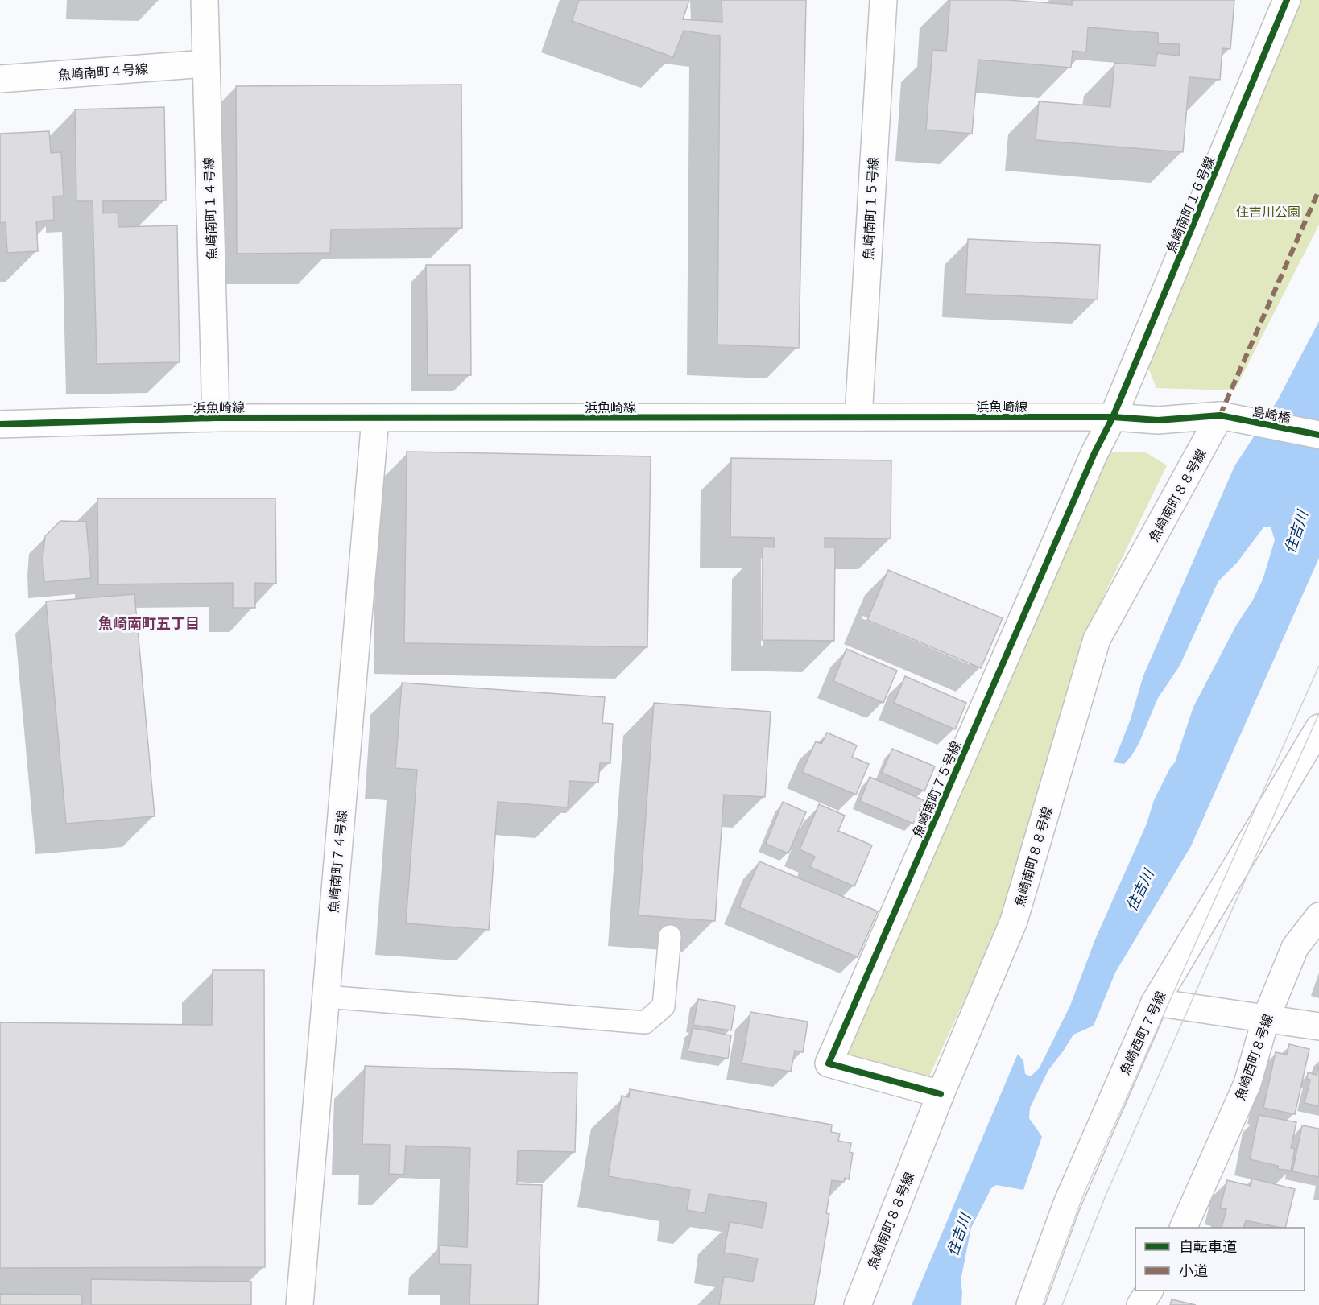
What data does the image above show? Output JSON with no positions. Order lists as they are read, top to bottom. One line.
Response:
{"streets":{"street":["魚崎南町４号線","魚崎南町１６号線","魚崎南町１４号線","魚崎南町１５号線","浜魚崎線","島崎橋","魚崎南町８８号線","魚崎南町７５号線","魚崎南町７４号線","魚崎西町７号線","魚崎西町８号線"]},"crossings":[["魚崎南町４号線","魚崎南町１４号線"],["魚崎南町１６号線","浜魚崎線"],["魚崎南町１６号線","魚崎南町７５号線"],["魚崎南町１４号線","浜魚崎線"],["魚崎南町１５号線","浜魚崎線"],["浜魚崎線","島崎橋"],["浜魚崎線","魚崎南町８８号線"],["浜魚崎線","魚崎南町７５号線"],["浜魚崎線","魚崎南町７４号線"],["島崎橋","魚崎南町８８号線"],["魚崎南町８８号線","魚崎南町７５号線"]],"districts":["魚崎南町五丁目"],"water":["住吉川"],"parks":["住吉川公園"],"legend":["自転車道","小道"]}
